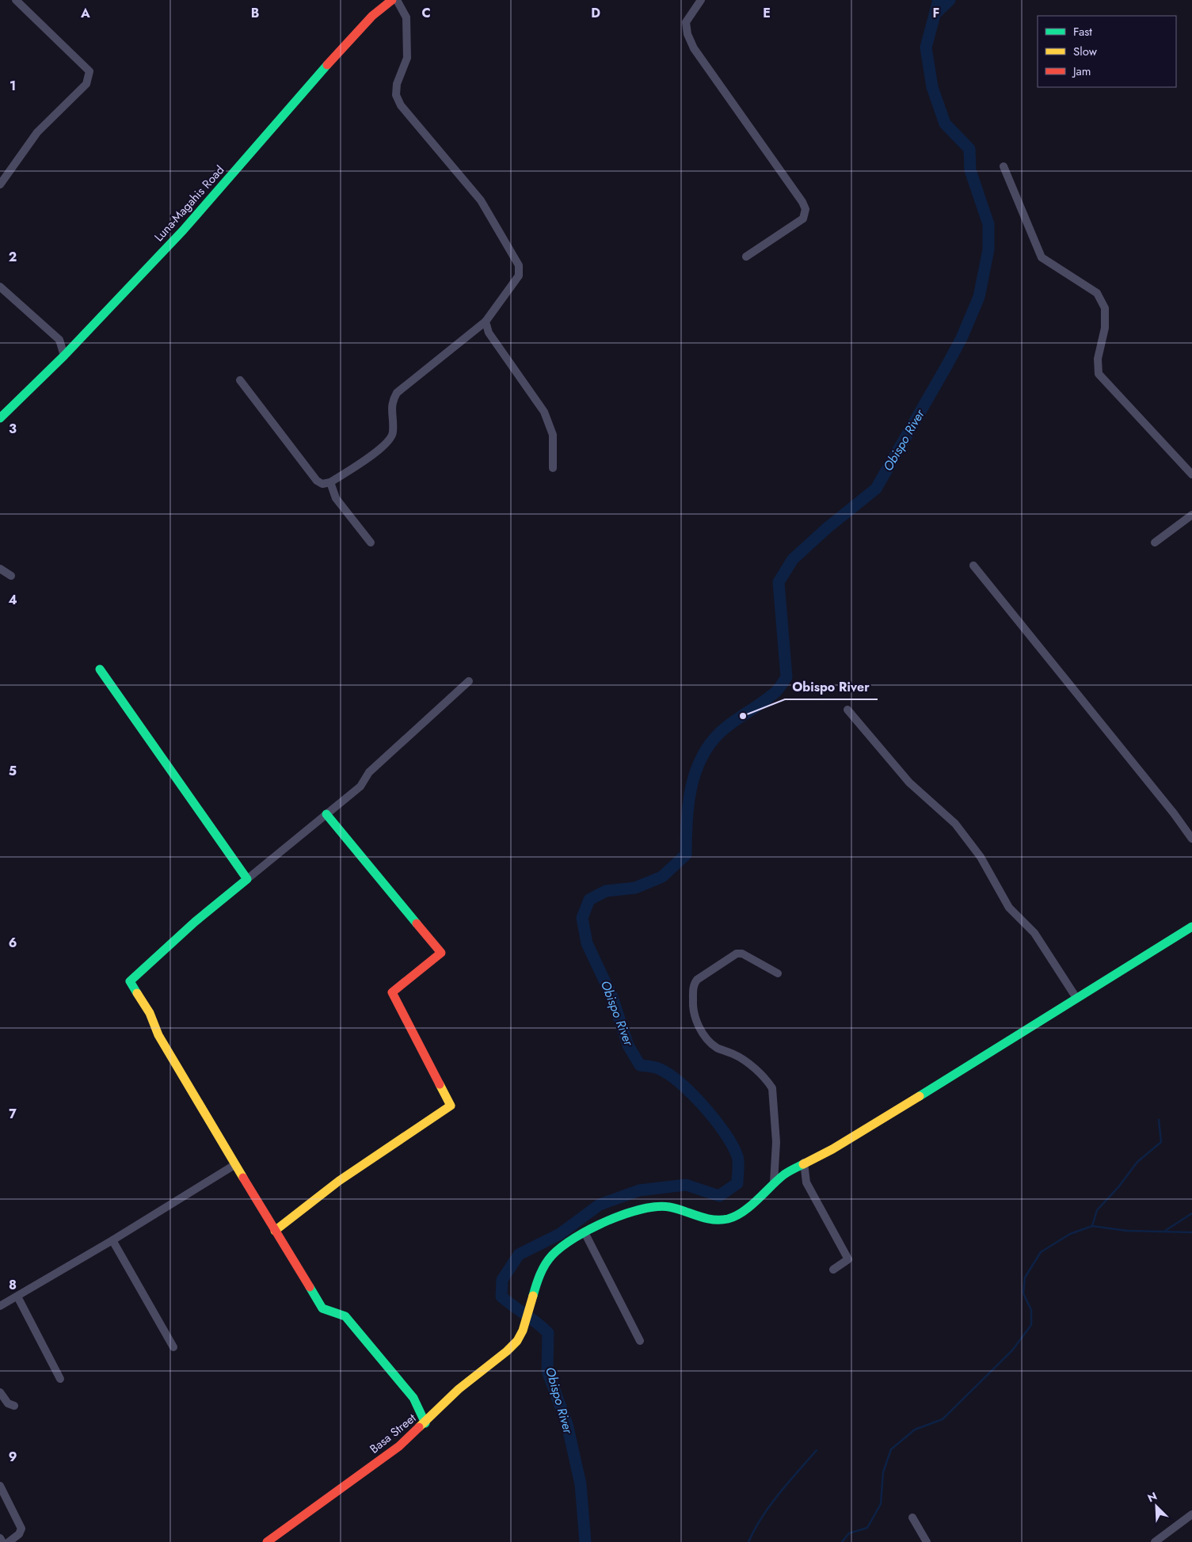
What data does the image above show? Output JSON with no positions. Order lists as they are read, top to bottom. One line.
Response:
{"streets":{"street":["Luna-Magahis Road","Basa Street"]},"water":["Obispo River"],"places":["Obispo River"],"legend":["Fast","Slow","Jam"],"north":"top left","grid":{"columns":["A","B","C","D","E","F"],"rows":["1","2","3","4","5","6","7","8","9"]}}
